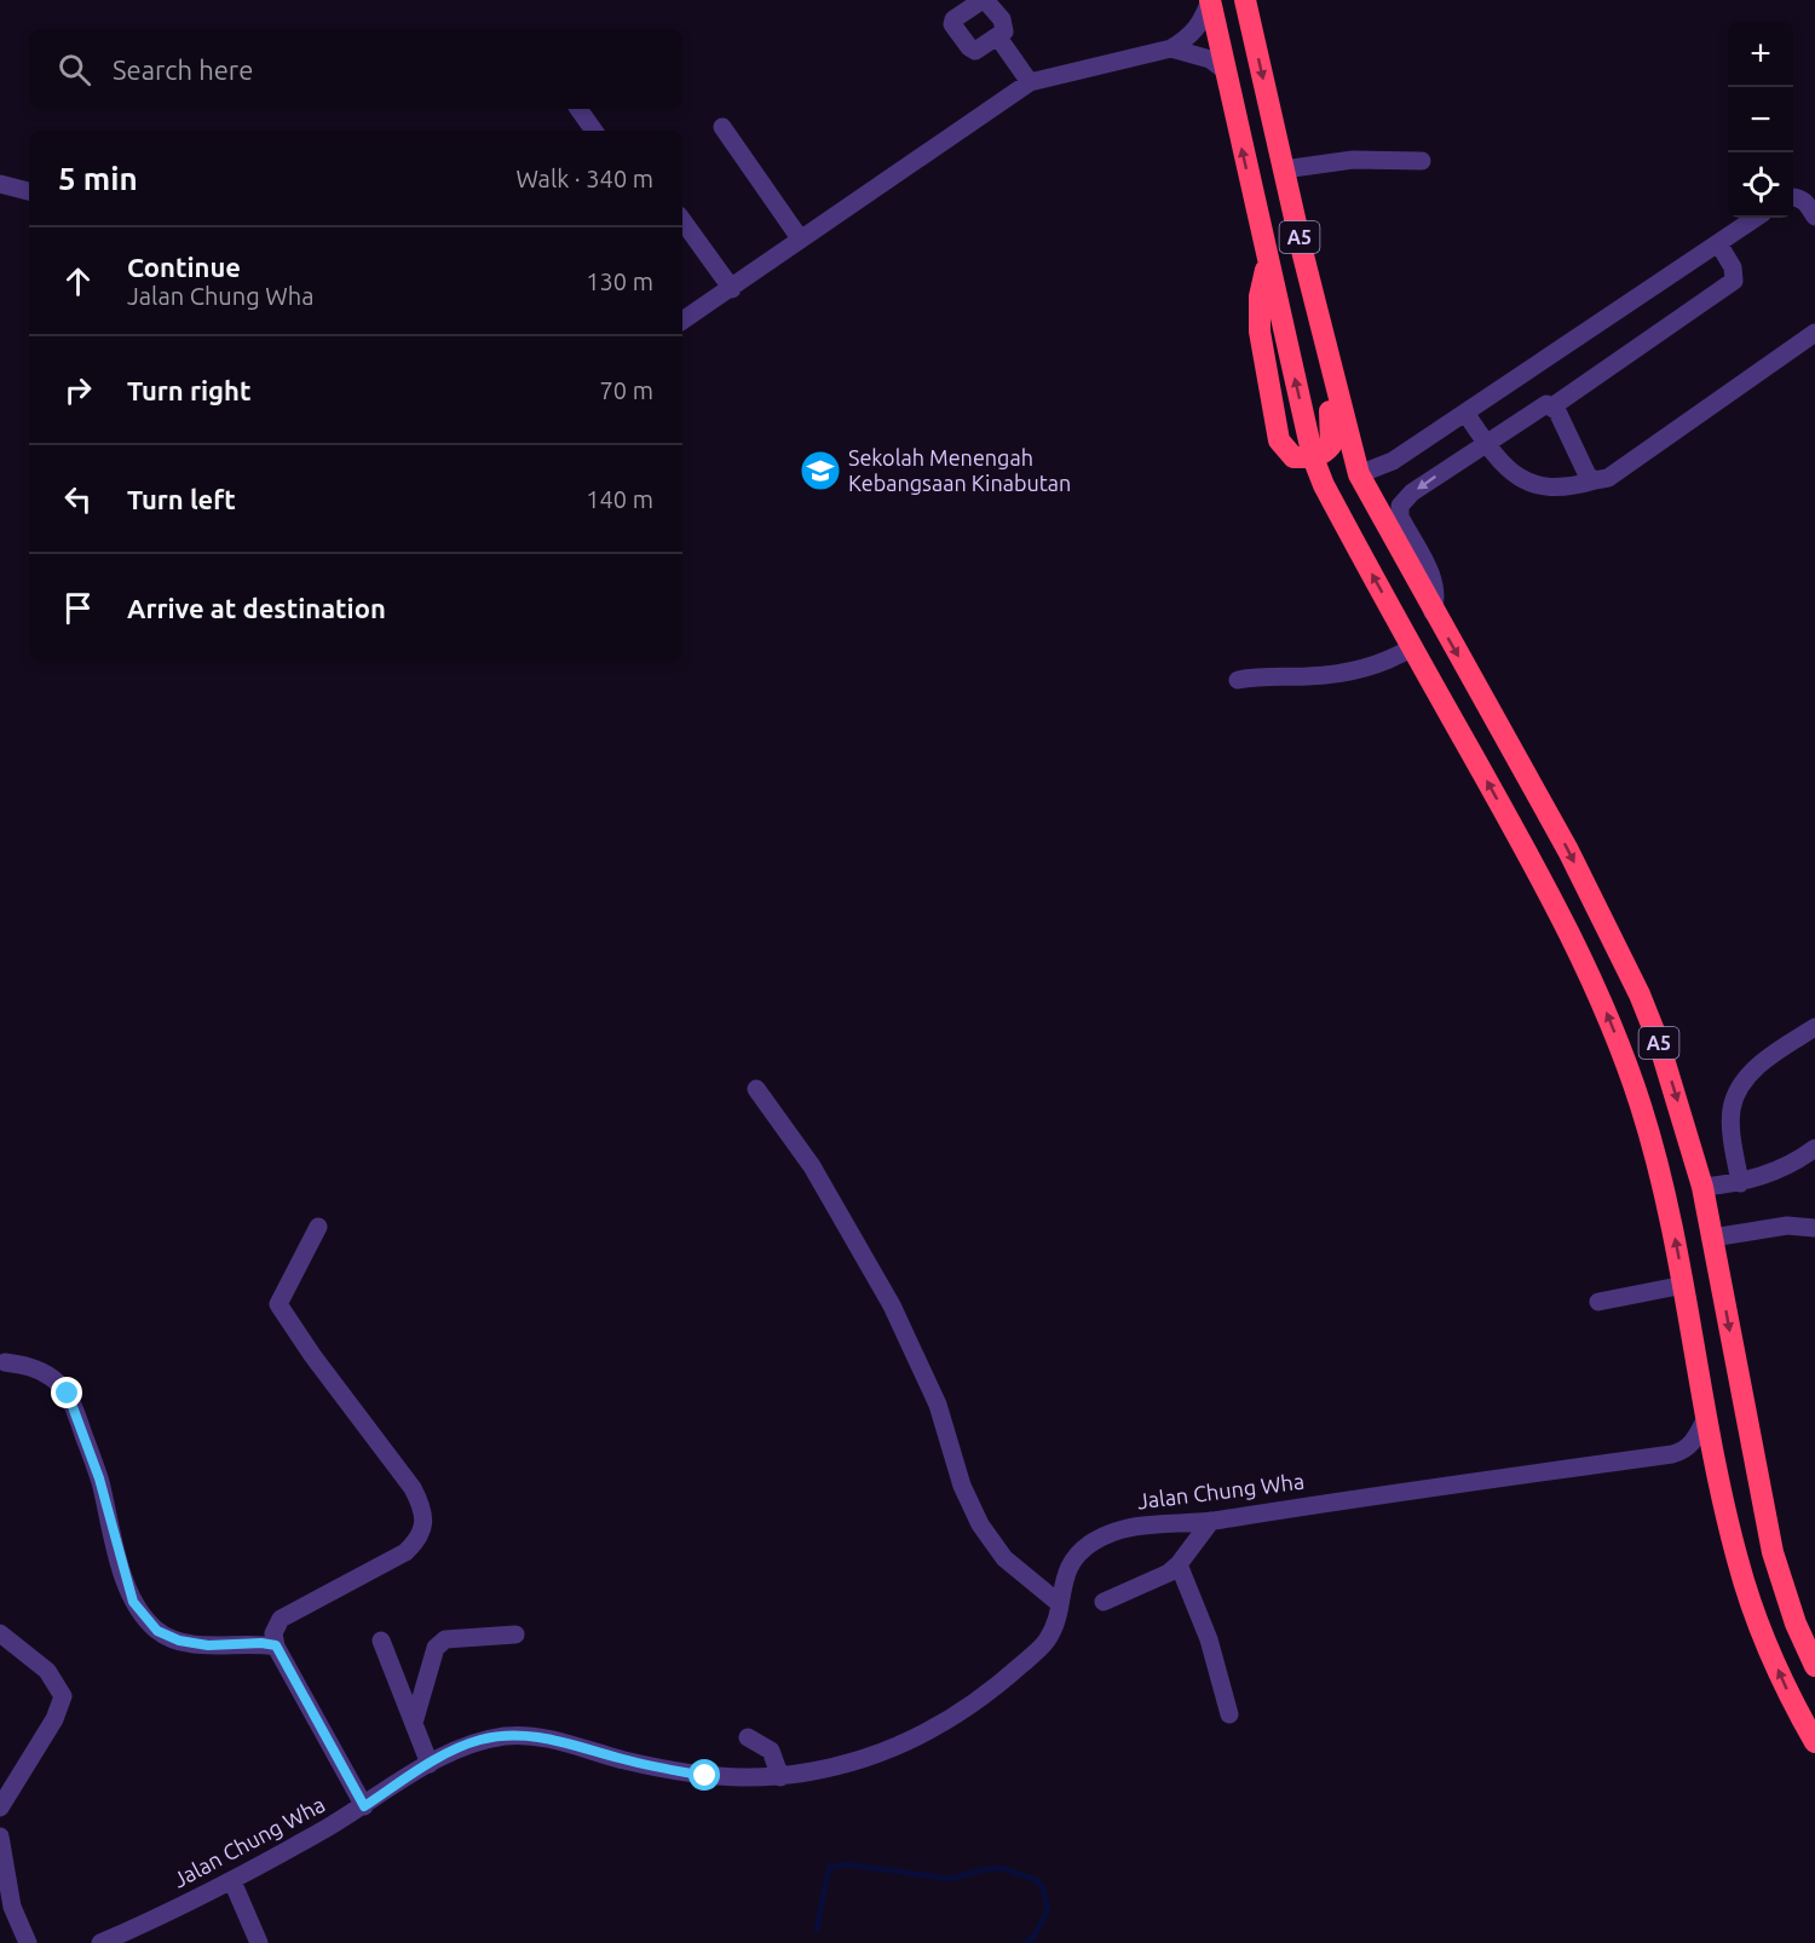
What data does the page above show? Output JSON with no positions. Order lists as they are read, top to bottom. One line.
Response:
{"streets":{"highway":["A5"],"street":["Jalan Chung Wha"]},"crossings":[["A5","Jalan Chung Wha"]],"places":{"school or university":["Sekolah Menengah Kebangsaan Kinabutan"]},"page":{"map_buttons":["+","−"],"search":"Search here","heading":["5 min","Walk · 340 m"],"list":[["Continue","Jalan Chung Wha","130 m"],["Turn right","70 m"],["Turn left","140 m"],"Arrive at destination"]}}
